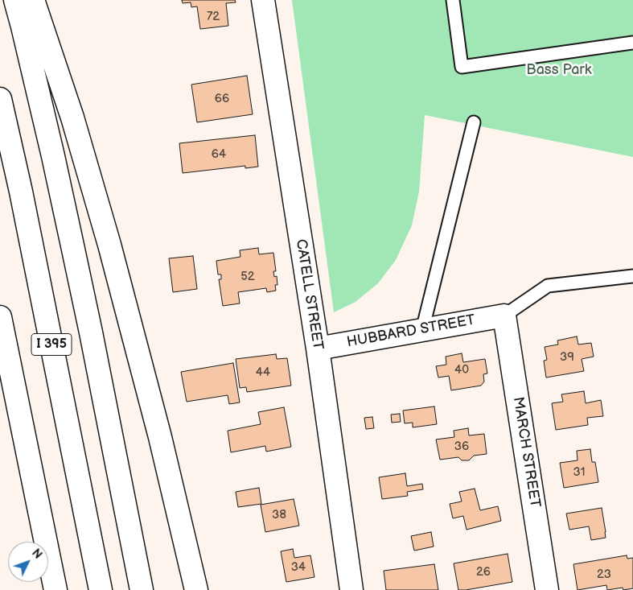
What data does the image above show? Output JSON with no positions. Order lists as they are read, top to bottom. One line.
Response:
{"streets":{"main road":["CATELL STREET","HUBBARD STREET","I 395","MARCH STREET"]},"crossings":[["CATELL STREET","HUBBARD STREET"],["HUBBARD STREET","MARCH STREET"]],"parks":["Bass Park"],"house_numbers":["72","66","64","52","39","40","44","36","31","38","34","26","23"],"north":"top right"}
